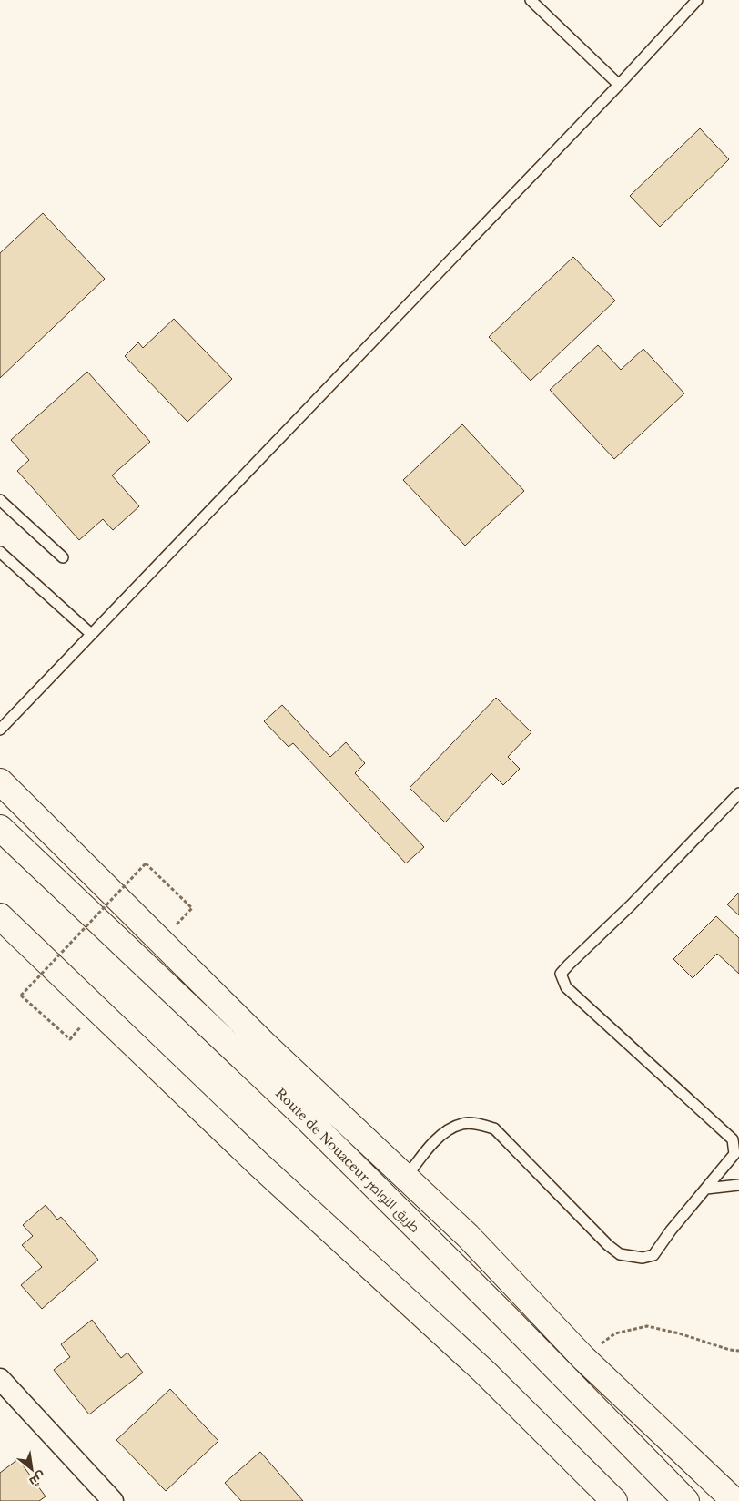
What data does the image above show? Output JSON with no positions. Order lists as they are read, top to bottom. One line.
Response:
{"streets":{"highway":["Route de Nouaceur طريق النواصر"]},"north":"bottom right"}
